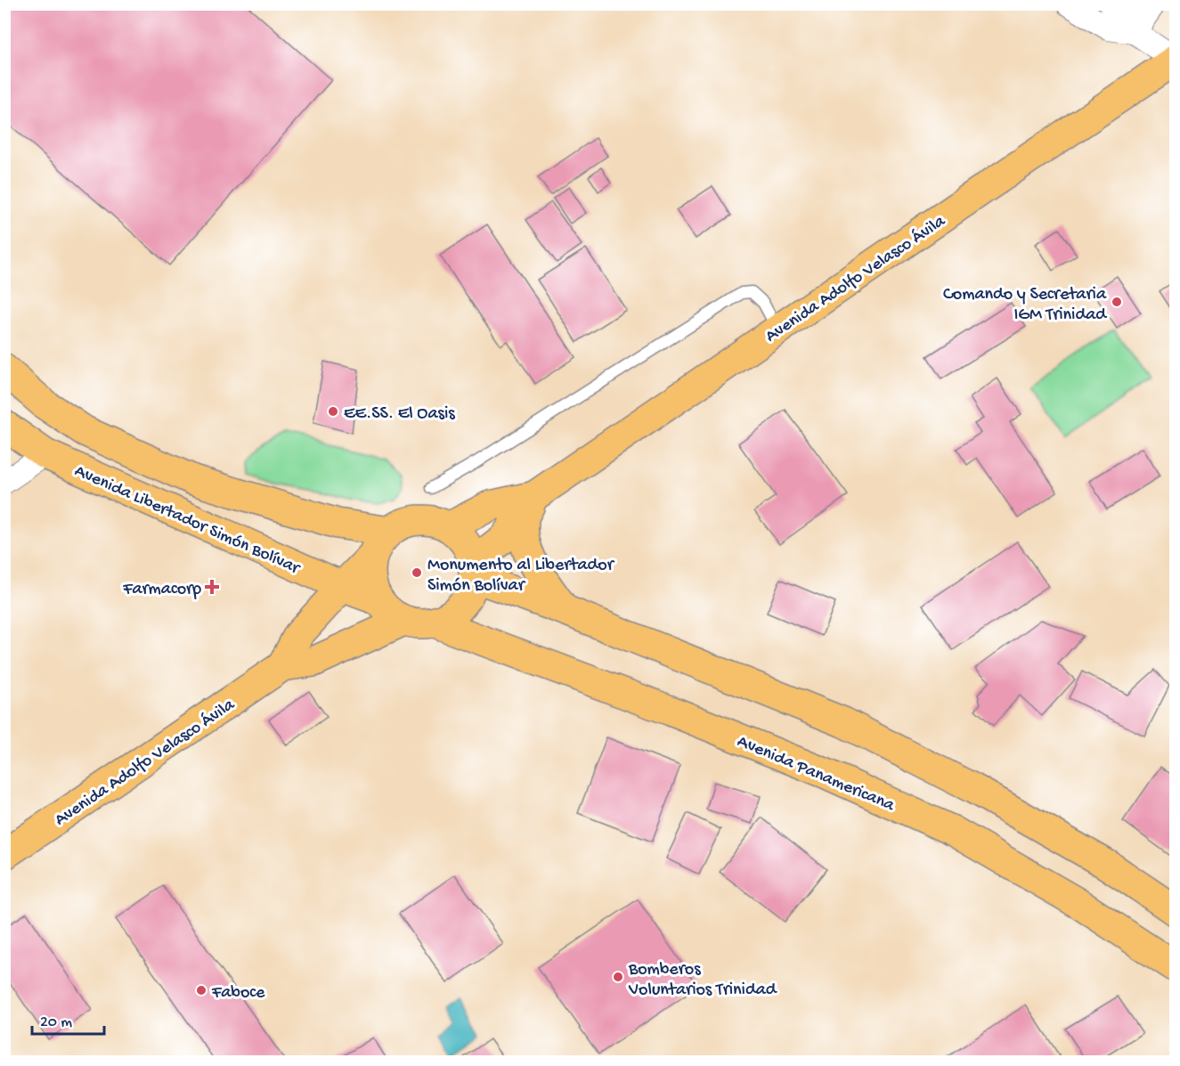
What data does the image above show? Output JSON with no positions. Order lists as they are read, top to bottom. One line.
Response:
{"streets":{"main road":["Avenida Adolfo Velasco Ávila","Avenida Libertador Simón Bolívar","Avenida Panamericana"]},"crossings":[["Avenida Adolfo Velasco Ávila","Avenida Libertador Simón Bolívar"],["Avenida Adolfo Velasco Ávila","Avenida Panamericana"],["Avenida Libertador Simón Bolívar","Avenida Panamericana"]],"places":{"other":["Comando y Secretaria IGM Trinidad","EE.SS. El Oasis","Monumento al Libertador Simón Bolívar","Bomberos Voluntarios Trinidad","Faboce"],"health":["Farmacorp"]},"scale_bar":"20 m"}
